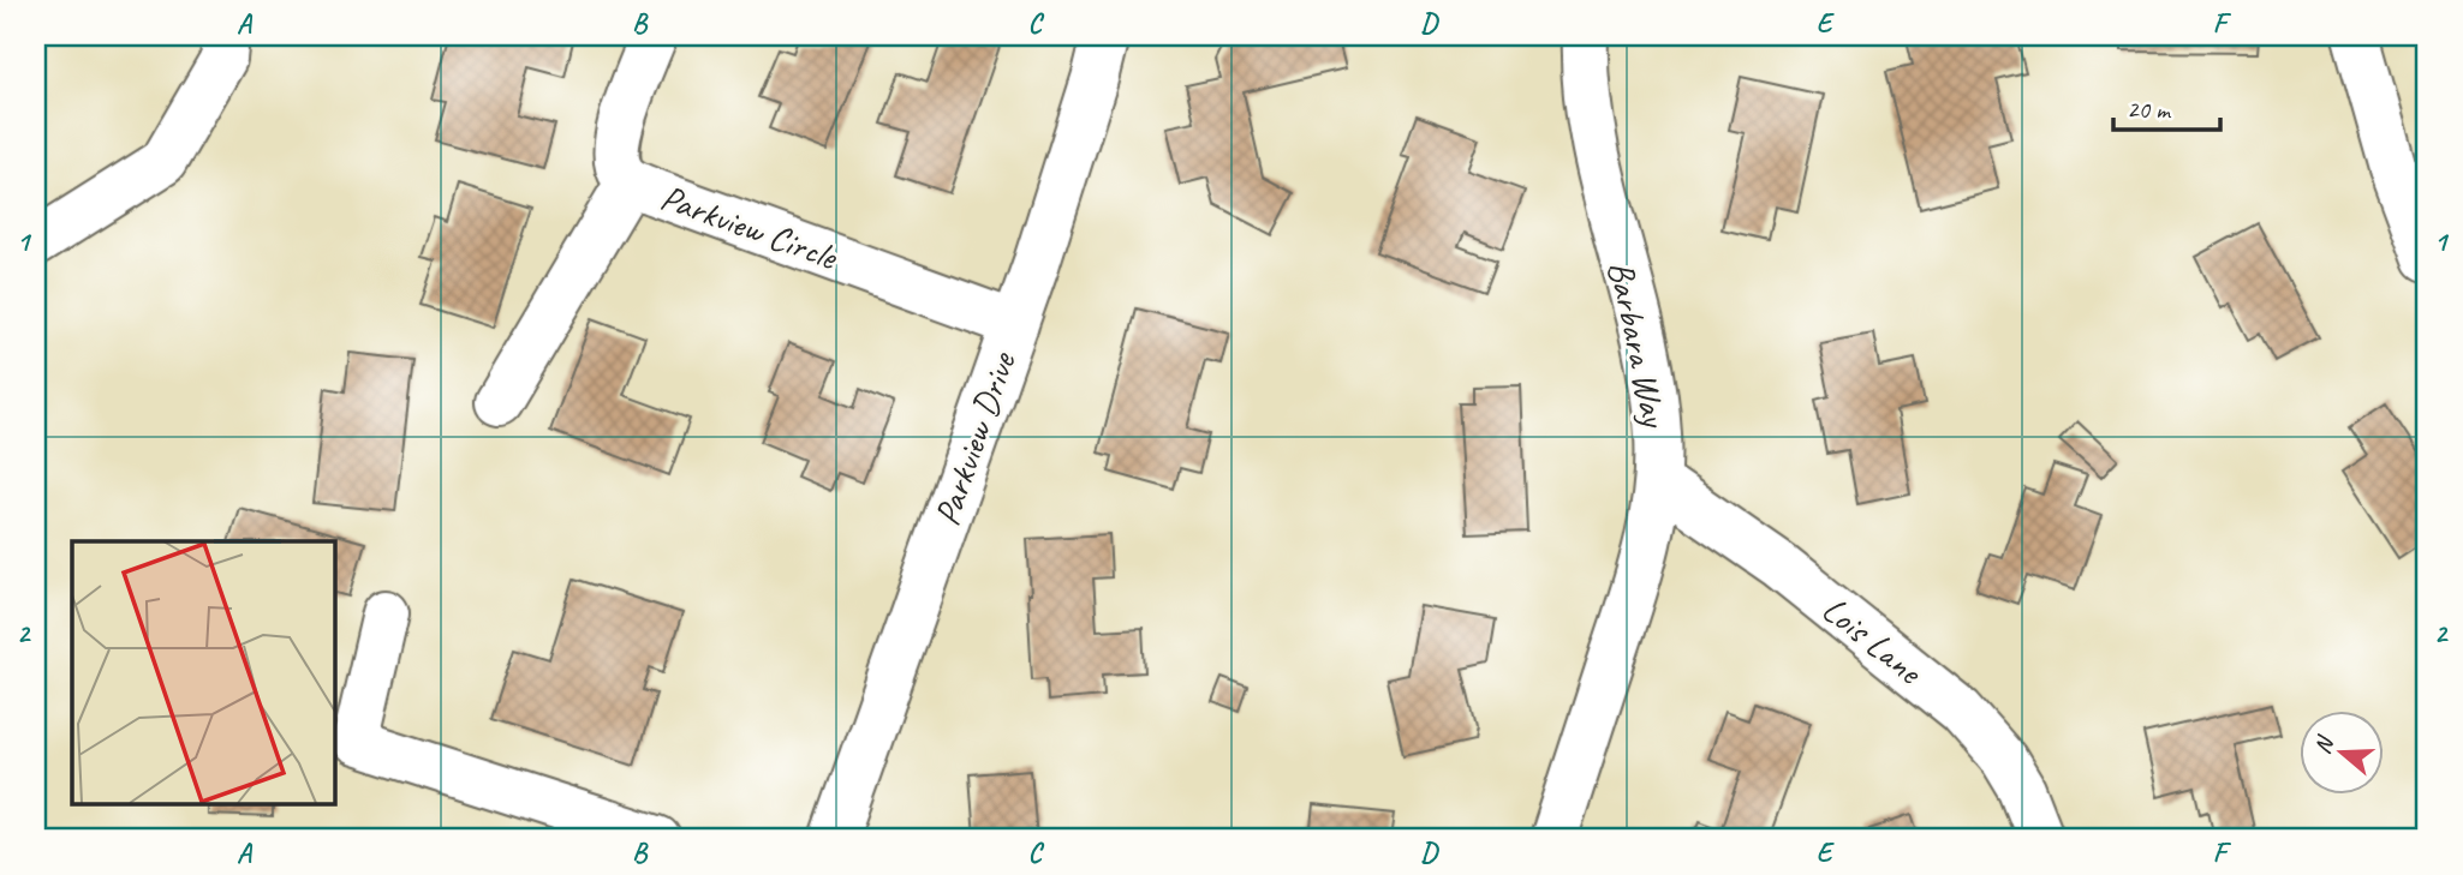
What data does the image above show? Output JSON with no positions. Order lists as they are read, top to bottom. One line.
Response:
{"streets":{"street":["Parkview Circle","Barbara Way","Parkview Drive","Lois Lane"]},"crossings":[["Parkview Circle","Parkview Drive"],["Barbara Way","Lois Lane"]],"scale_bar":"20 m","north":"left","grid":{"columns":["A","B","C","D","E","F"],"rows":["1","2"]}}
